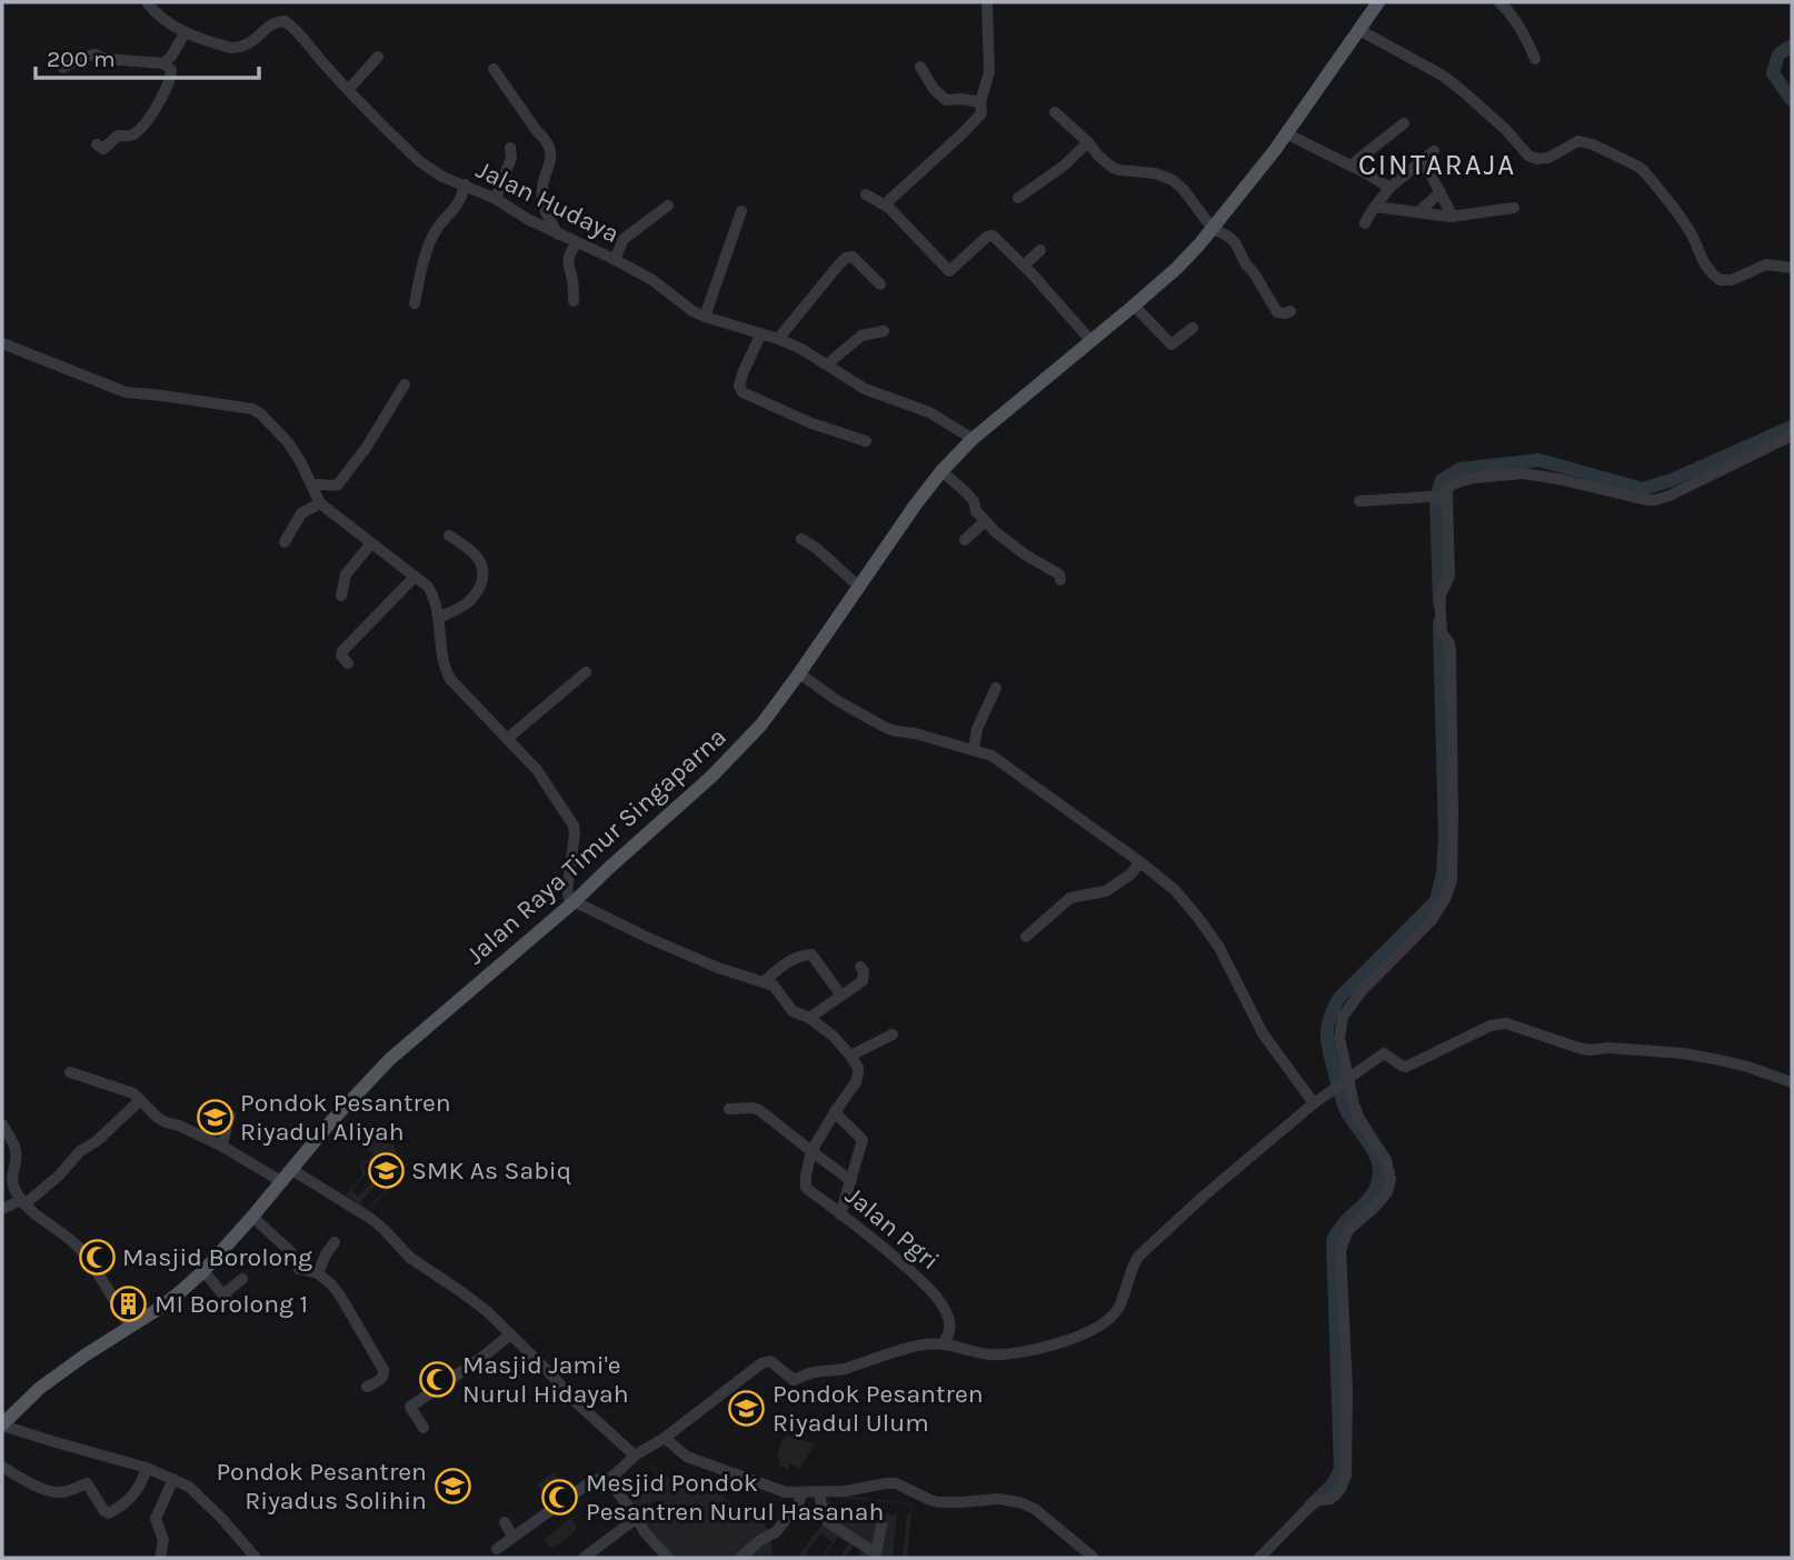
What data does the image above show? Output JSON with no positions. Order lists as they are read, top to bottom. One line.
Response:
{"streets":{"main road":["Jalan Raya Timur Singaparna"],"street":["Jalan Hudaya","Jalan Pgri"]},"crossings":[["Jalan Hudaya","Jalan Raya Timur Singaparna"]],"districts":["CINTARAJA"],"places":{"school or university":["Pondok Pesantren Riyadul Aliyah","SMK As Sabiq","Pondok Pesantren Riyadul Ulum","Pondok Pesantren Riyadus Solihin"],"mosque":["Masjid Borolong","Masjid Jami'e Nurul Hidayah","Mesjid Pondok Pesantren Nurul Hasanah"],"building":["MI Borolong 1"]},"scale_bar":"200 m"}
